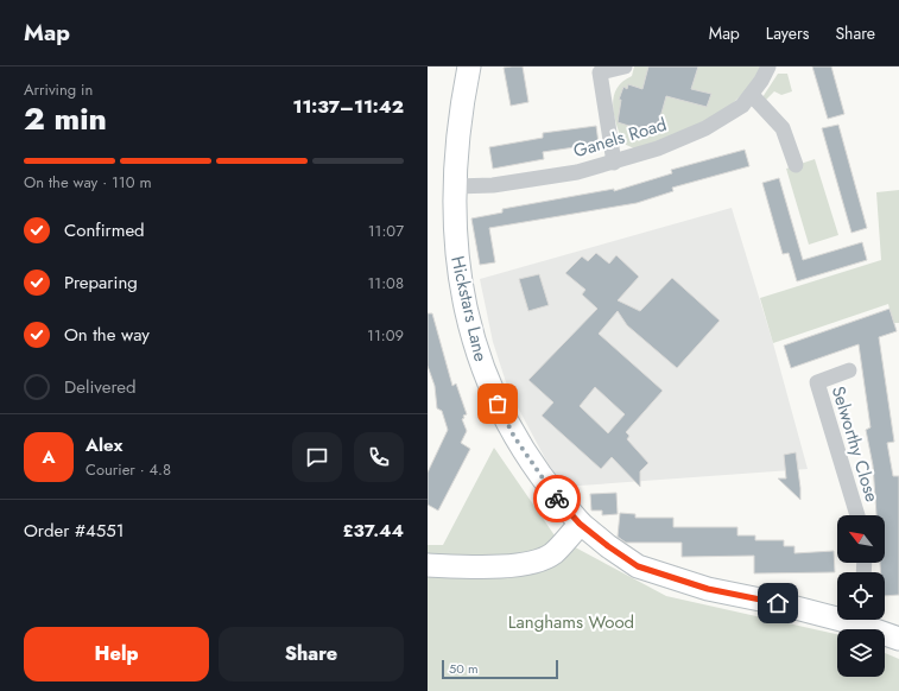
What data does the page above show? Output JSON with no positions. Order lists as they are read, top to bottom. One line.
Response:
{"streets":{"street":["Ganels Road","Hickstars Lane","Selworthy Close"]},"crossings":[["Ganels Road","Hickstars Lane"]],"parks":["Langhams Wood"],"scale_bar":"50 m","north":"top left","page":{"header":"Map","nav":["Map","Layers","Share"],"heading":["2 min","Arriving in","11:37–11:42"],"panel":["Alex","Courier · 4.8","Order #4551","£37.44"],"bar":"On the way · 110 m","list":[["Confirmed","11:07"],["Preparing","11:08"],["On the way","11:09"],"Delivered"],"round":"A","buttons":["Help","Share"],"scale":"50 m"}}
